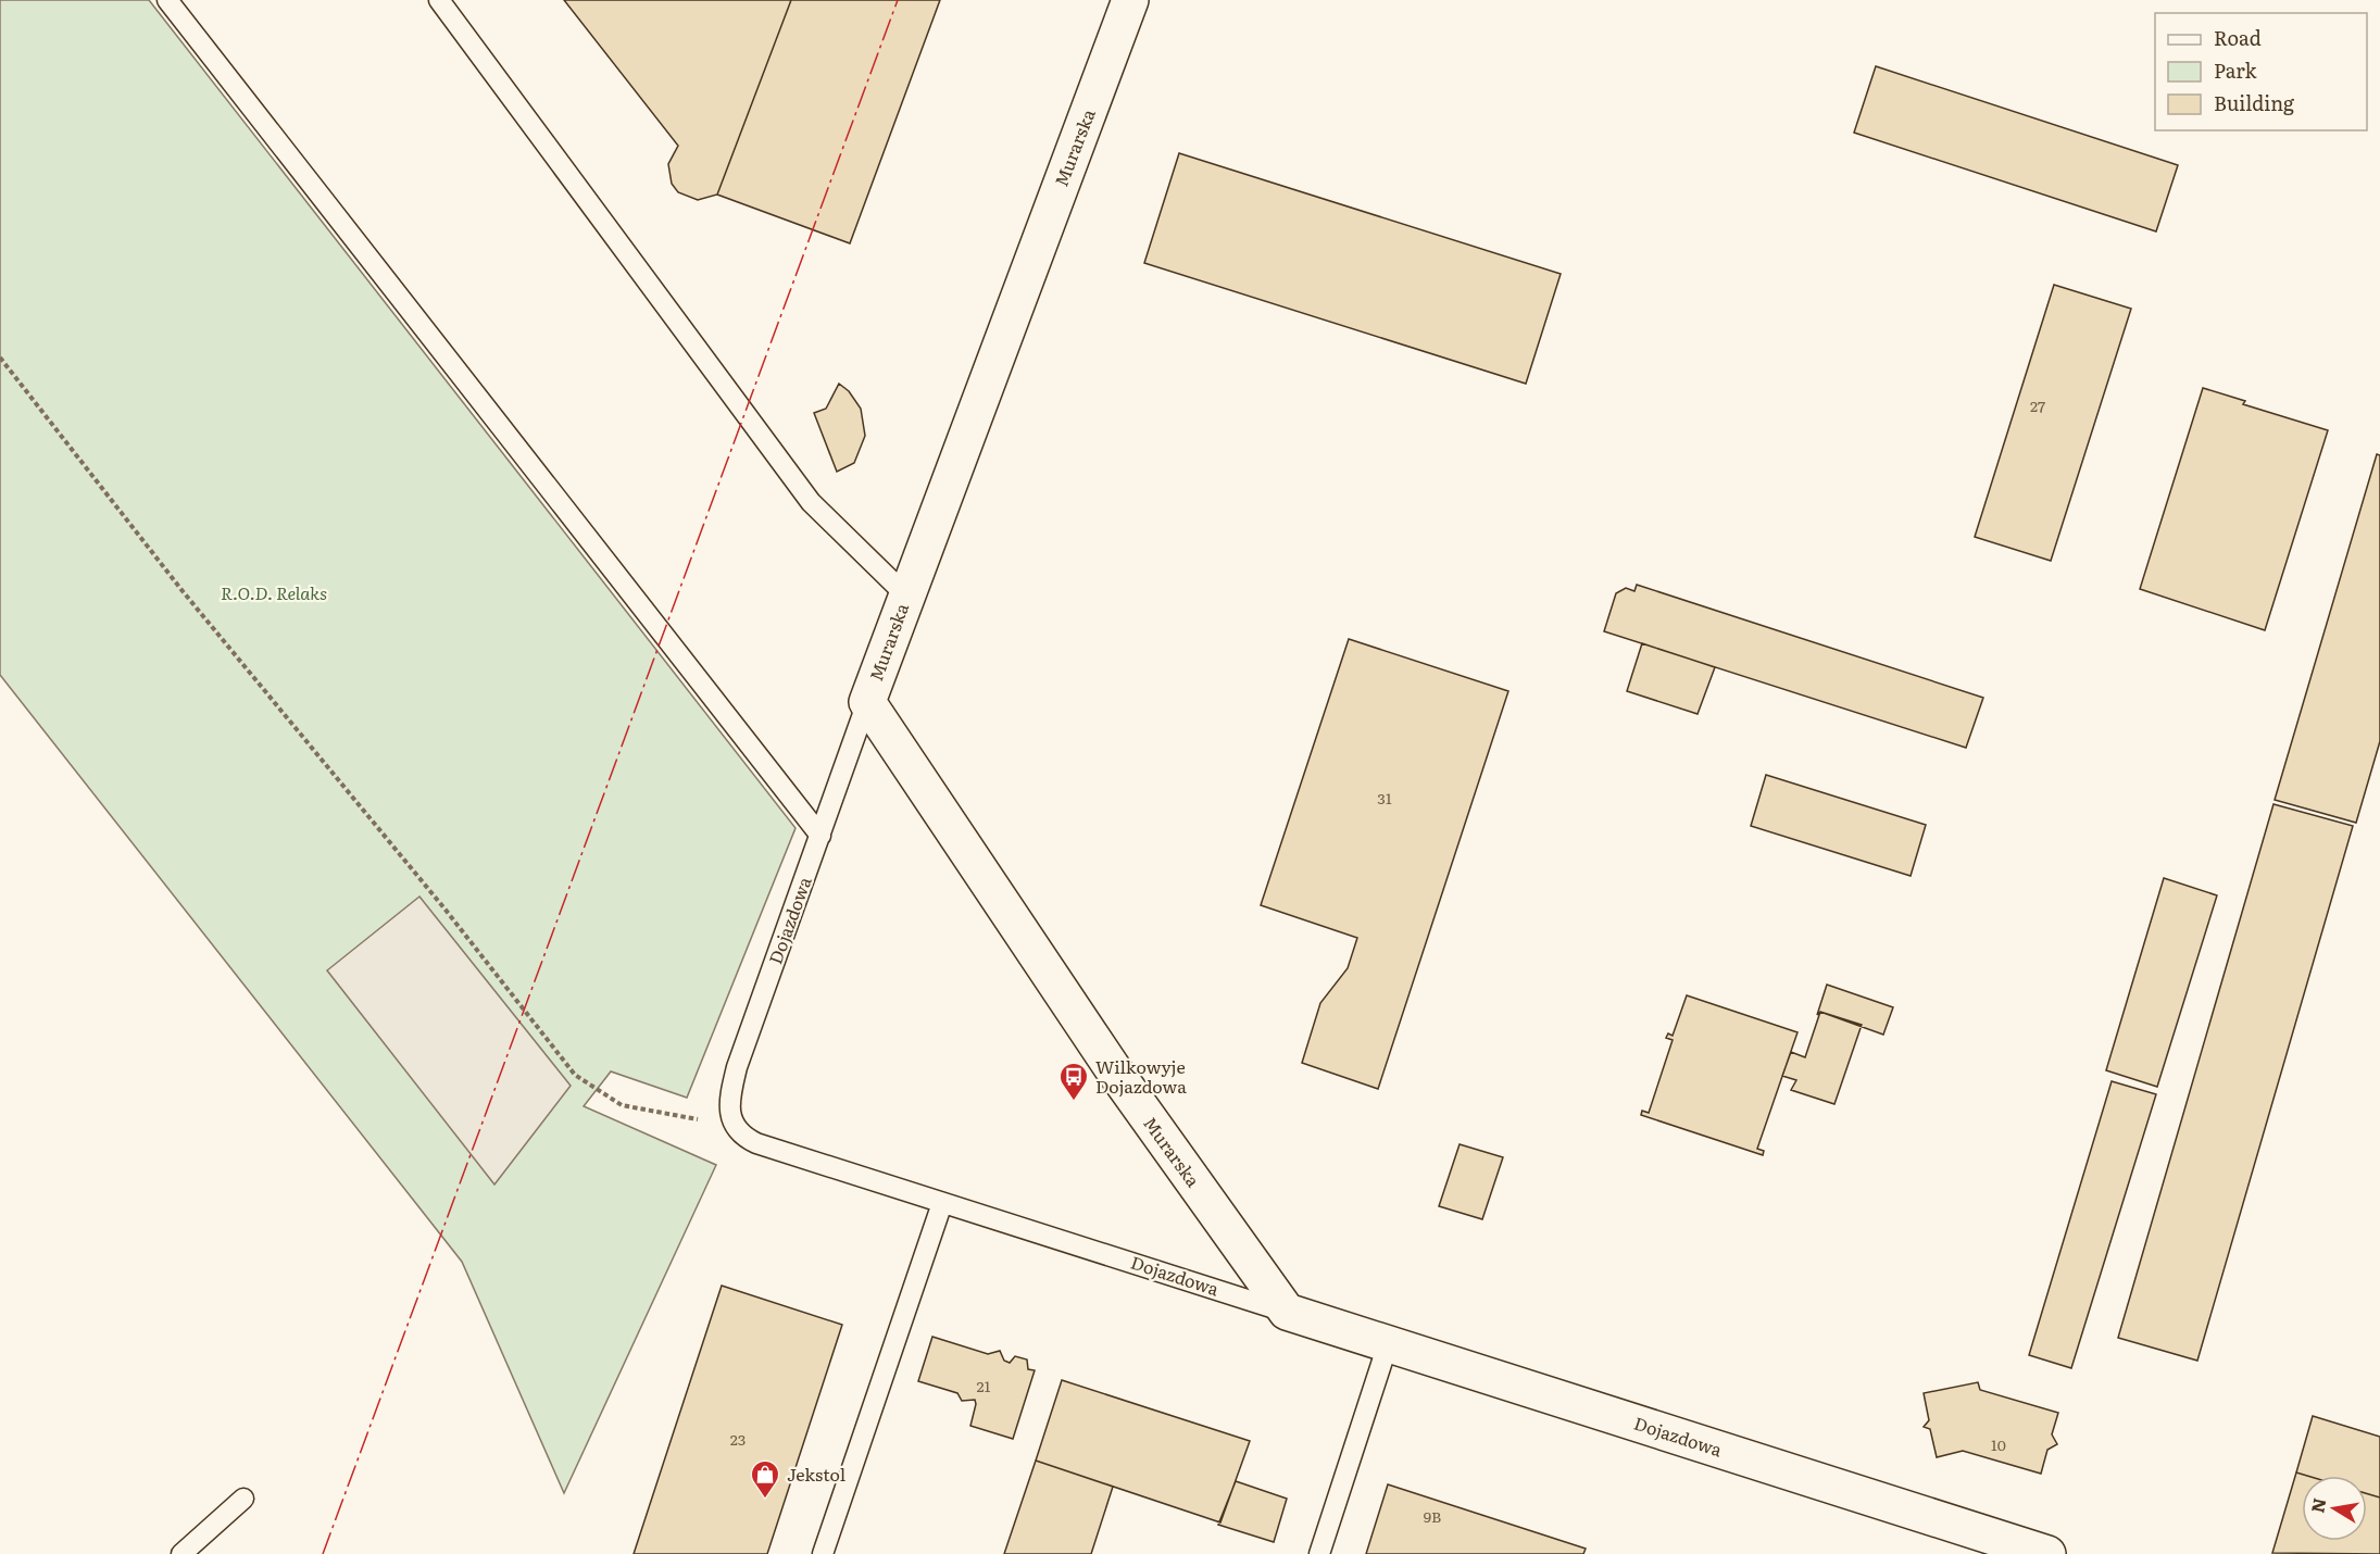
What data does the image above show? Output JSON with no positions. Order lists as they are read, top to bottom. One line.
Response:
{"streets":{"street":["Murarska","Dojazdowa"]},"crossings":[["Murarska","Dojazdowa"]],"parks":["R.O.D. Relaks"],"places":{"bus stop":["Wilkowyje Dojazdowa"],"shop":["Jekstol"]},"house_numbers":["27","31","21","23","10","9B"],"legend":["Road","Park","Building"],"north":"left"}
